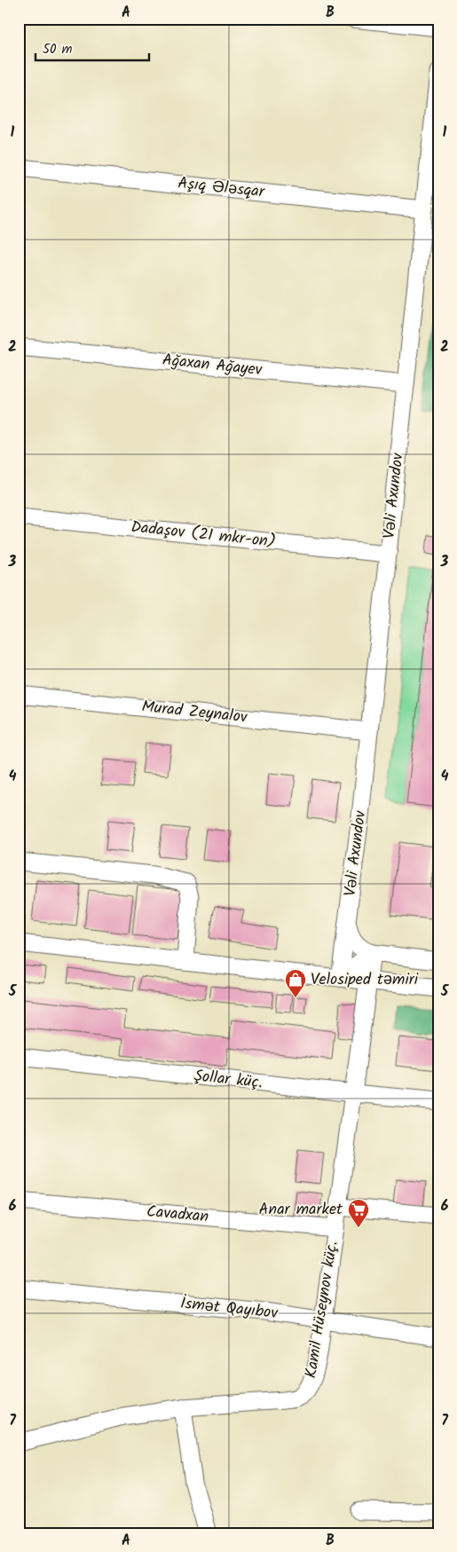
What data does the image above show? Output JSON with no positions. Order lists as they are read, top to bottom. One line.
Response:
{"streets":{"street":["Aşıq Ələsqar","Ağaxan Ağayev","Vəli Axundov","Dadaşov (21 mkr-on)","Murad Zeynalov","Şollar küç.","Cavadxan","İsmət Qayıbov","Kamil Hüseynov küç."]},"crossings":[["Aşıq Ələsqar","Vəli Axundov"],["Ağaxan Ağayev","Vəli Axundov"],["Vəli Axundov","Dadaşov (21 mkr-on)"],["Vəli Axundov","Murad Zeynalov"],["Şollar küç.","Kamil Hüseynov küç."],["Cavadxan","Kamil Hüseynov küç."],["İsmət Qayıbov","Kamil Hüseynov küç."]],"places":{"shop":["Velosiped təmiri"],"supermarket":["Anar market"]},"scale_bar":"50 m","grid":{"columns":["A","B"],"rows":["1","2","3","4","5","6","7"]}}
